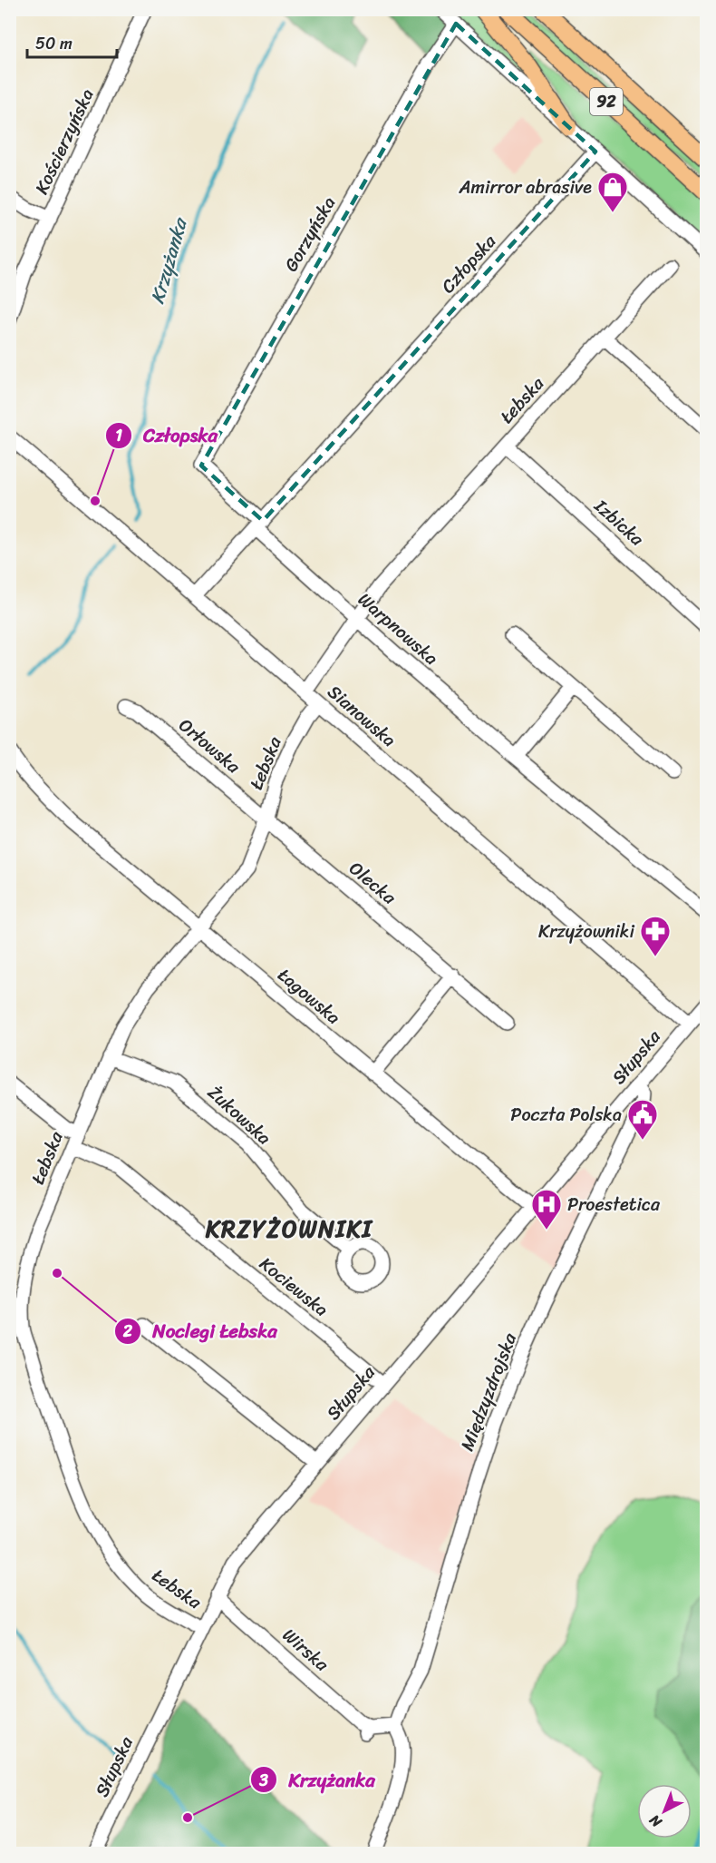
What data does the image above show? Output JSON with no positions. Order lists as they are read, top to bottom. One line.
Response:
{"streets":{"main road":["92"],"street":["Kościerzyńska","Gorzyńska","Człopska","Łebska","Izbicka","Warpnowska","Sianowska","Orłowska","Olecka","Łagowska","Słupska","Żukowska","Kociewska","Międzyzdrojska","Wirska"]},"crossings":[["Gorzyńska","Warpnowska"],["Człopska","Warpnowska"],["Człopska","Sianowska"],["Łebska","Izbicka"],["Łebska","Warpnowska"],["Łebska","Sianowska"],["Łebska","Orłowska"],["Łebska","Olecka"],["Łebska","Łagowska"],["Łebska","Słupska"],["Łebska","Żukowska"],["Łebska","Kociewska"],["Sianowska","Słupska"],["Orłowska","Olecka"],["Łagowska","Słupska"],["Słupska","Kociewska"],["Słupska","Międzyzdrojska"],["Słupska","Wirska"],["Międzyzdrojska","Wirska"]],"districts":["KRZYŻOWNIKI"],"water":["Krzyżanka"],"places":{"shop":["Amirror abrasive"],"other":["Człopska","Noclegi Łebska","Krzyżanka"],"pharmacy":["Krzyżowniki"],"public building":["Poczta Polska"],"hospital":["Proestetica"]},"scale_bar":"50 m","north":"bottom left"}
